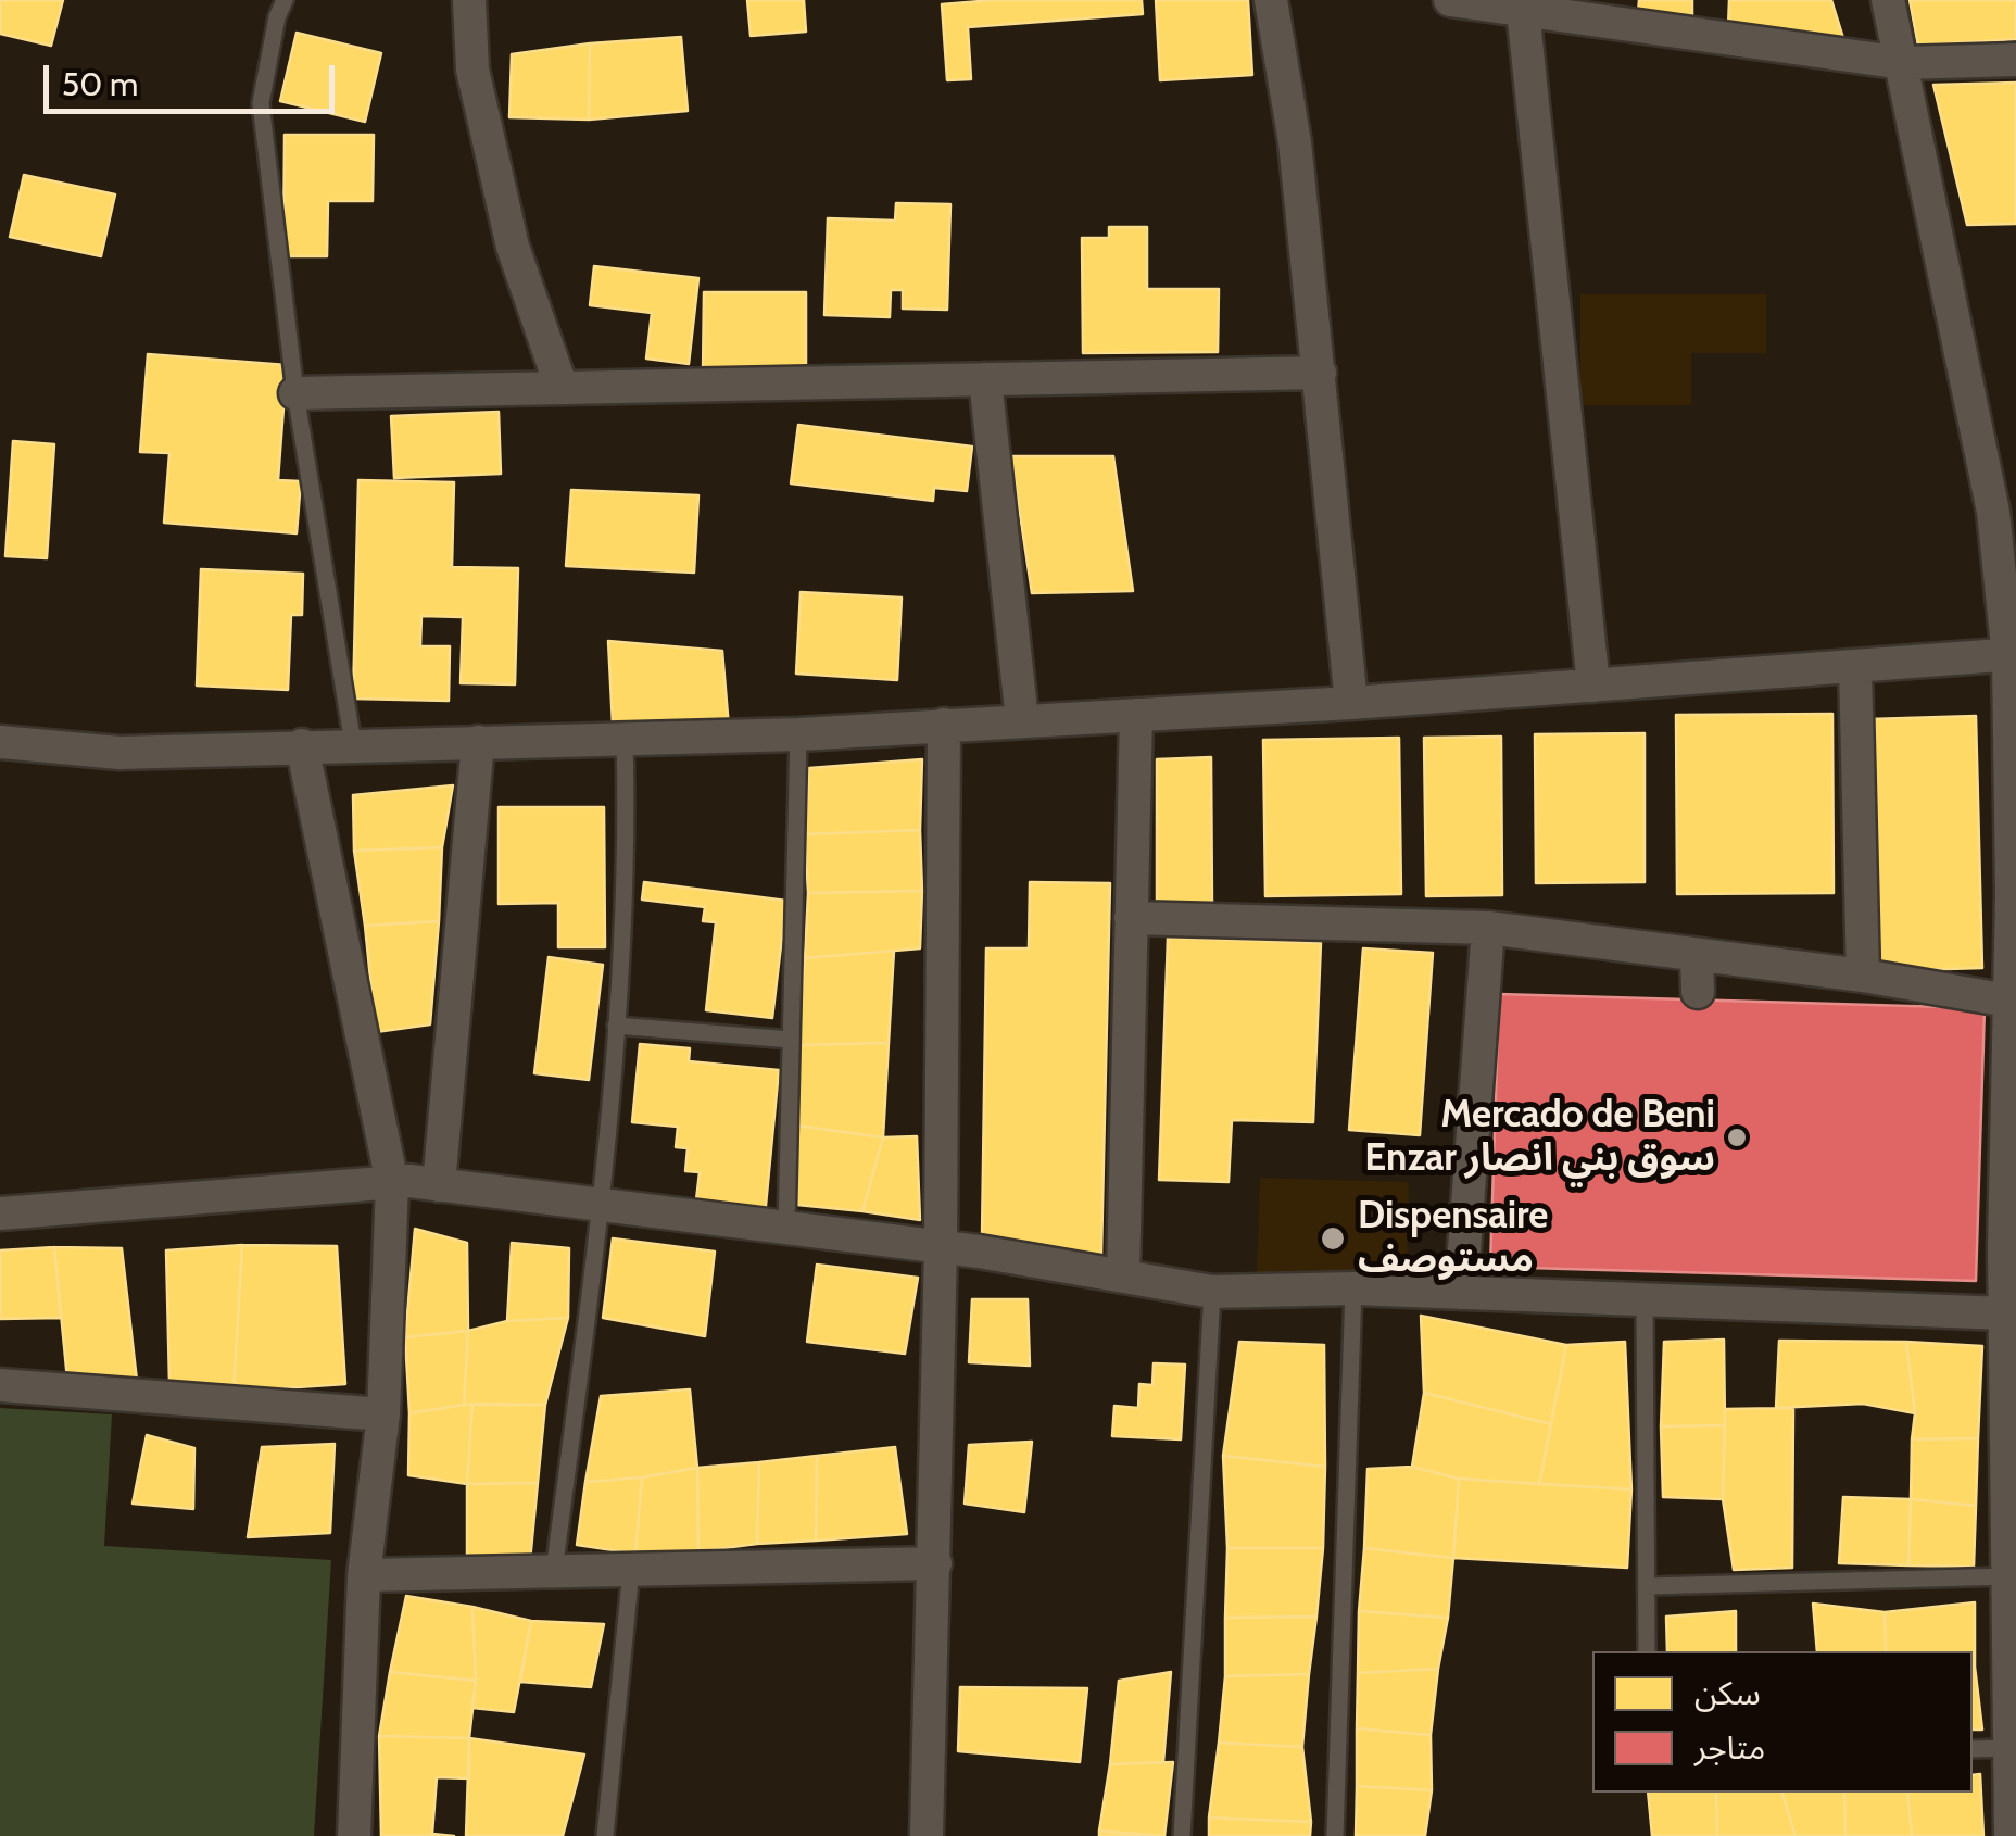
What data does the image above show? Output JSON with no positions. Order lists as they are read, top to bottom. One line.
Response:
{"places":["Mercado de Beni Enzar سوق بني انصار","Dispensaire مستوصف"],"legend":["سكن","متاجر"],"scale_bar":"50 m"}
